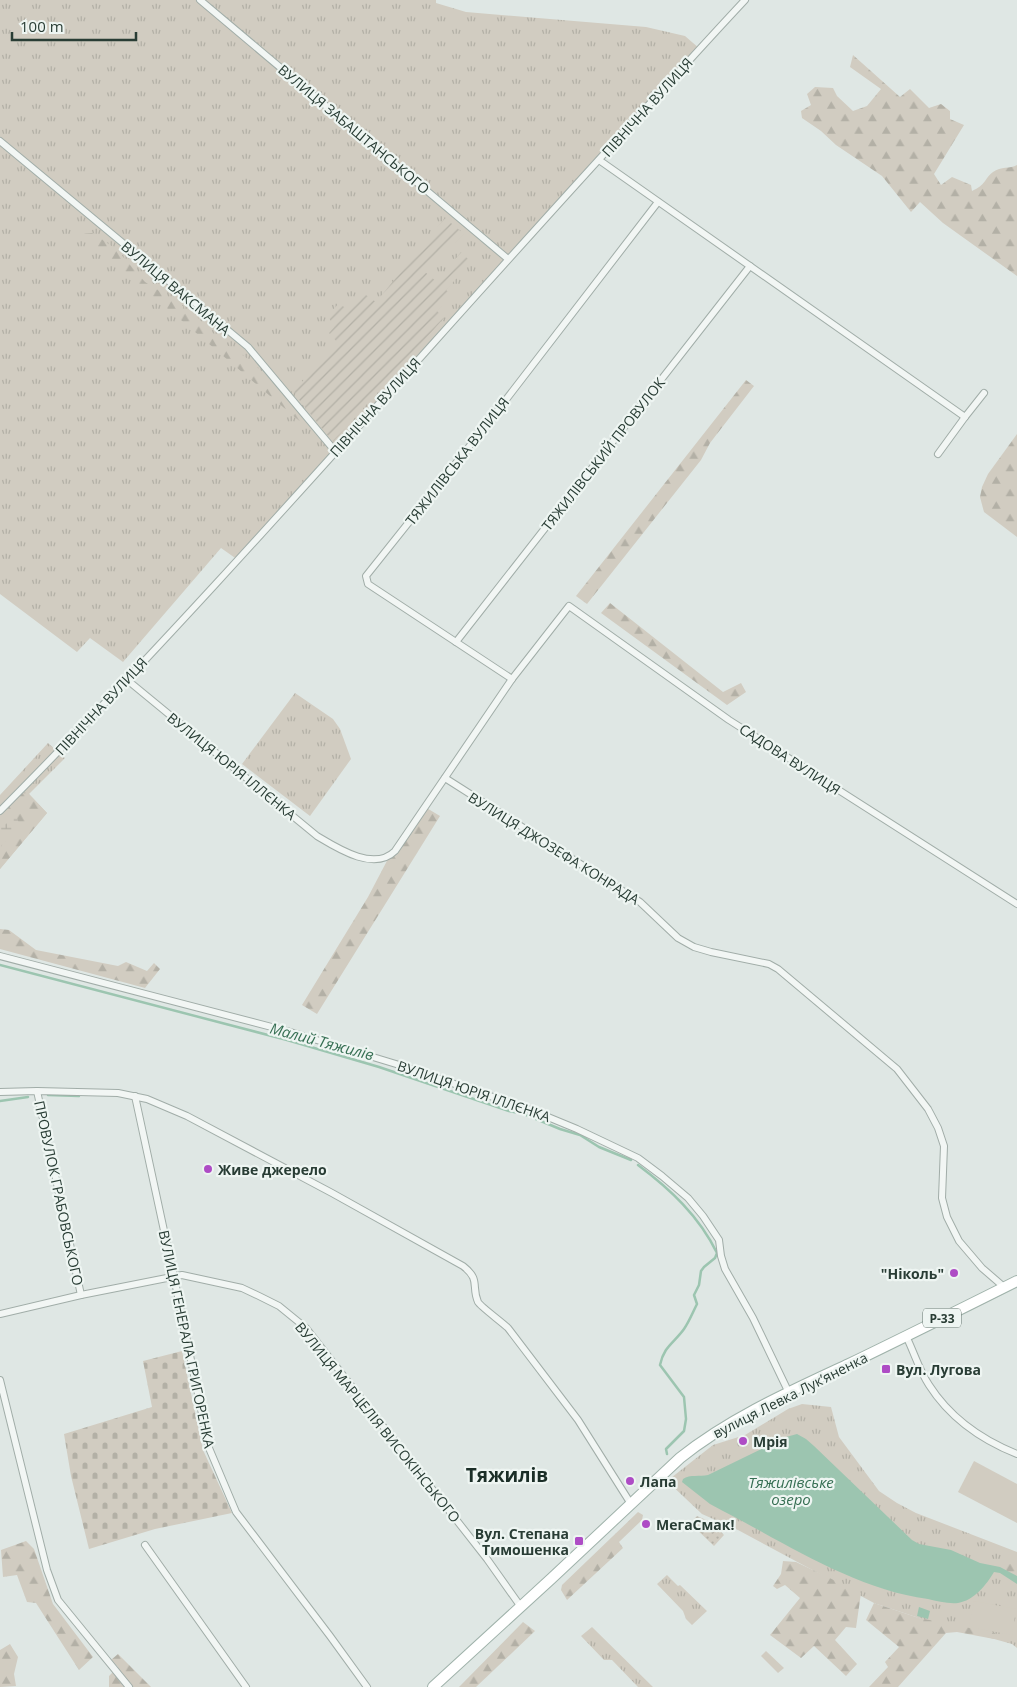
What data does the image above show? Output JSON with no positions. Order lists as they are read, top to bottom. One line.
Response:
{"streets":{"main road":["Р-33","вулиця Левка Лукʼяненка"],"street":["ПІВНІЧНА ВУЛИЦЯ","ВУЛИЦЯ ЗАБАШТАНСЬКОГО","ВУЛИЦЯ ВАКСМАНА","ТЯЖИЛІВСЬКИЙ ПРОВУЛОК","ТЯЖИЛІВСЬКА ВУЛИЦЯ","САДОВА ВУЛИЦЯ","ВУЛИЦЯ ЮРІЯ ІЛЛЄНКА","ВУЛИЦЯ ДЖОЗЕФА КОНРАДА","ПРОВУЛОК ГРАБОВСЬКОГО","ВУЛИЦЯ ГЕНЕРАЛА ГРИГОРЕНКА","ВУЛИЦЯ МАРЦЕЛІЯ ВИСОКІНСЬКОГО"]},"crossings":[["ПІВНІЧНА ВУЛИЦЯ","ВУЛИЦЯ ЗАБАШТАНСЬКОГО"],["ПІВНІЧНА ВУЛИЦЯ","ВУЛИЦЯ ВАКСМАНА"],["ПІВНІЧНА ВУЛИЦЯ","ВУЛИЦЯ ЮРІЯ ІЛЛЄНКА"],["ТЯЖИЛІВСЬКИЙ ПРОВУЛОК","ТЯЖИЛІВСЬКА ВУЛИЦЯ"],["ТЯЖИЛІВСЬКА ВУЛИЦЯ","ВУЛИЦЯ ЮРІЯ ІЛЛЄНКА"],["САДОВА ВУЛИЦЯ","ВУЛИЦЯ ЮРІЯ ІЛЛЄНКА"],["ВУЛИЦЯ ЮРІЯ ІЛЛЄНКА","ВУЛИЦЯ ДЖОЗЕФА КОНРАДА"],["ВУЛИЦЯ ЮРІЯ ІЛЛЄНКА","вулиця Левка Лукʼяненка"],["ВУЛИЦЯ ДЖОЗЕФА КОНРАДА","вулиця Левка Лукʼяненка"],["ПРОВУЛОК ГРАБОВСЬКОГО","ВУЛИЦЯ МАРЦЕЛІЯ ВИСОКІНСЬКОГО"],["ВУЛИЦЯ ГЕНЕРАЛА ГРИГОРЕНКА","ВУЛИЦЯ МАРЦЕЛІЯ ВИСОКІНСЬКОГО"],["вулиця Левка Лукʼяненка","ВУЛИЦЯ МАРЦЕЛІЯ ВИСОКІНСЬКОГО"]],"districts":["Тяжилів"],"water":["Малий Тяжилів","Тяжилівське озеро"],"places":{"other":["Живе джерело","\"Ніколь\"","Мрія","Лапа","МегаСмак!"],"transit":["Вул. Лугова","Вул. Степана Тимошенка"]},"scale_bar":"100 m"}
